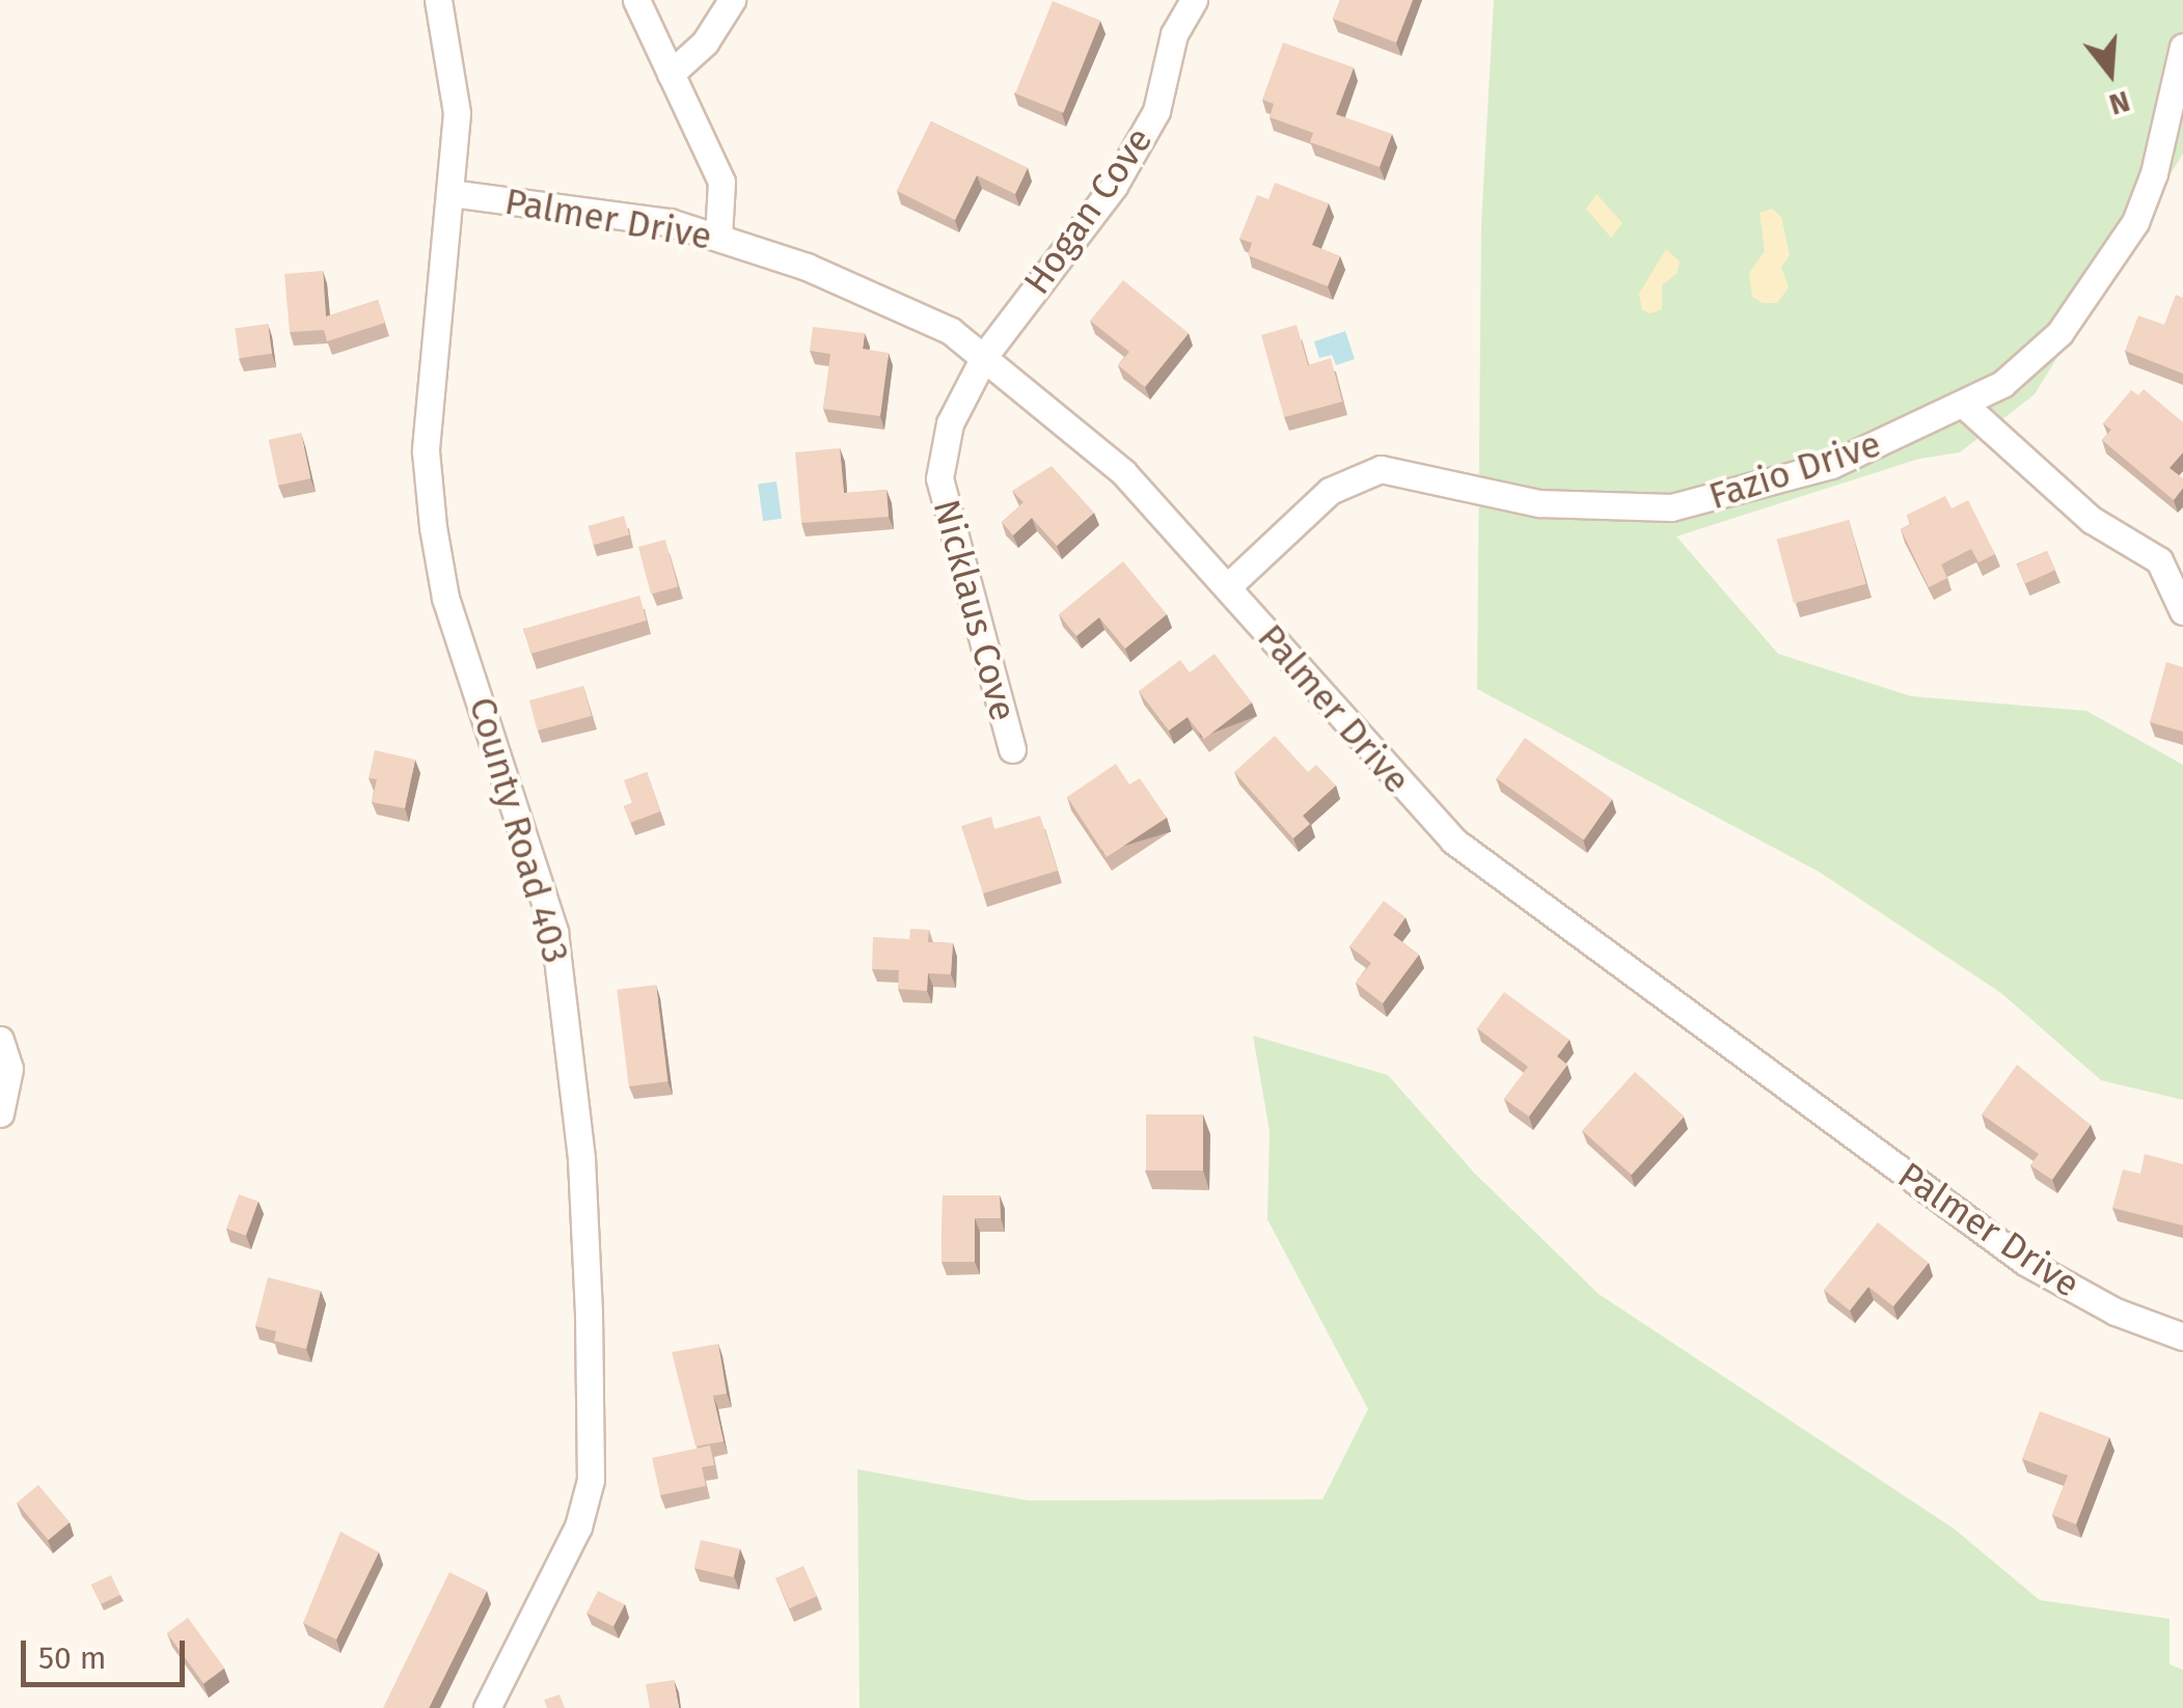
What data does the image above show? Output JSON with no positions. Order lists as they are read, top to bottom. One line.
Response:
{"streets":{"street":["Hogan Cove","Palmer Drive","Fazio Drive","Nicklaus Cove","County Road 403"]},"crossings":[["Hogan Cove","Palmer Drive"],["Hogan Cove","Nicklaus Cove"],["Palmer Drive","Fazio Drive"],["Palmer Drive","Nicklaus Cove"],["Palmer Drive","County Road 403"]],"scale_bar":"50 m","north":"bottom"}
